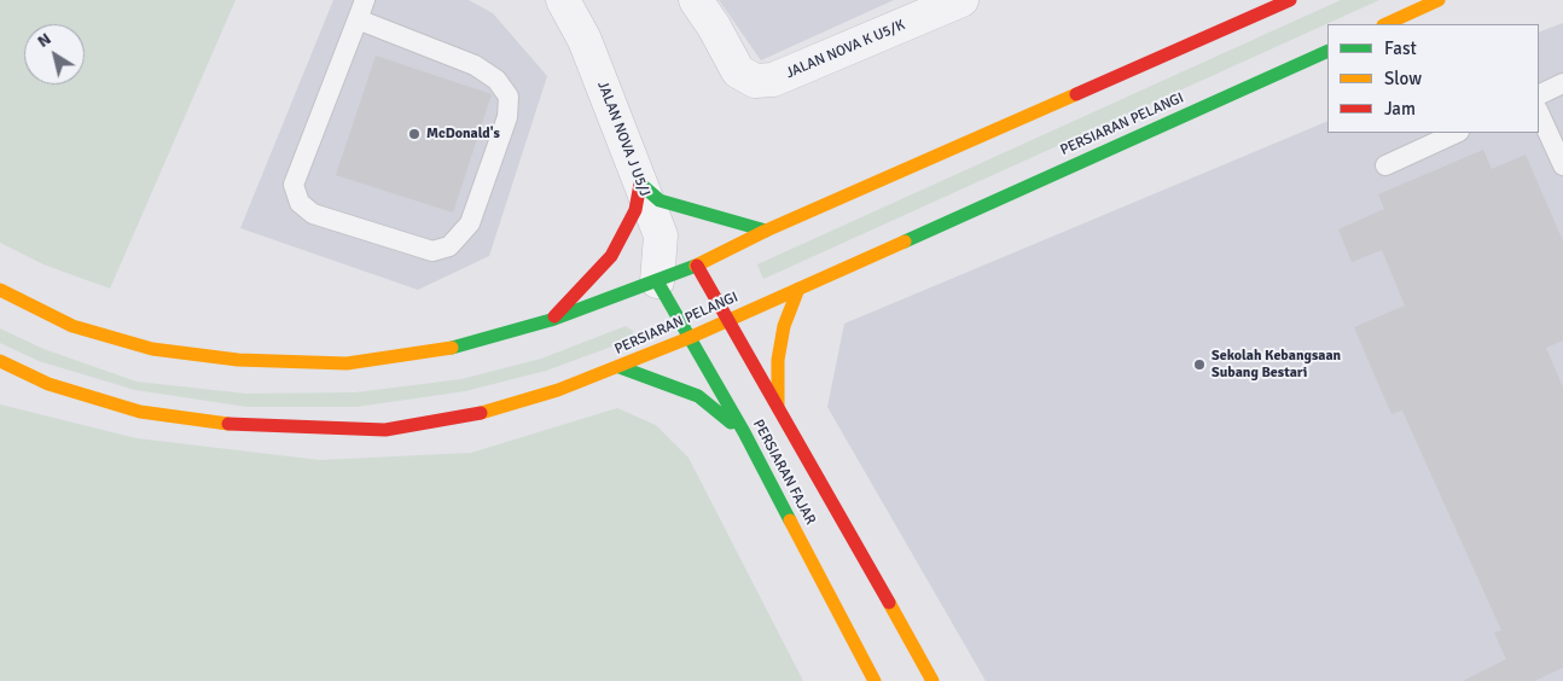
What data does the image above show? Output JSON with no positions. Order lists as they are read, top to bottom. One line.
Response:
{"streets":{"street":["JALAN NOVA K U5/K","PERSIARAN PELANGI","JALAN NOVA J U5/J","PERSIARAN FAJAR"]},"crossings":[["PERSIARAN PELANGI","PERSIARAN FAJAR"],["JALAN NOVA J U5/J","PERSIARAN FAJAR"]],"places":["McDonald's","Sekolah Kebangsaan Subang Bestari"],"legend":["Fast","Slow","Jam"],"north":"top left"}
